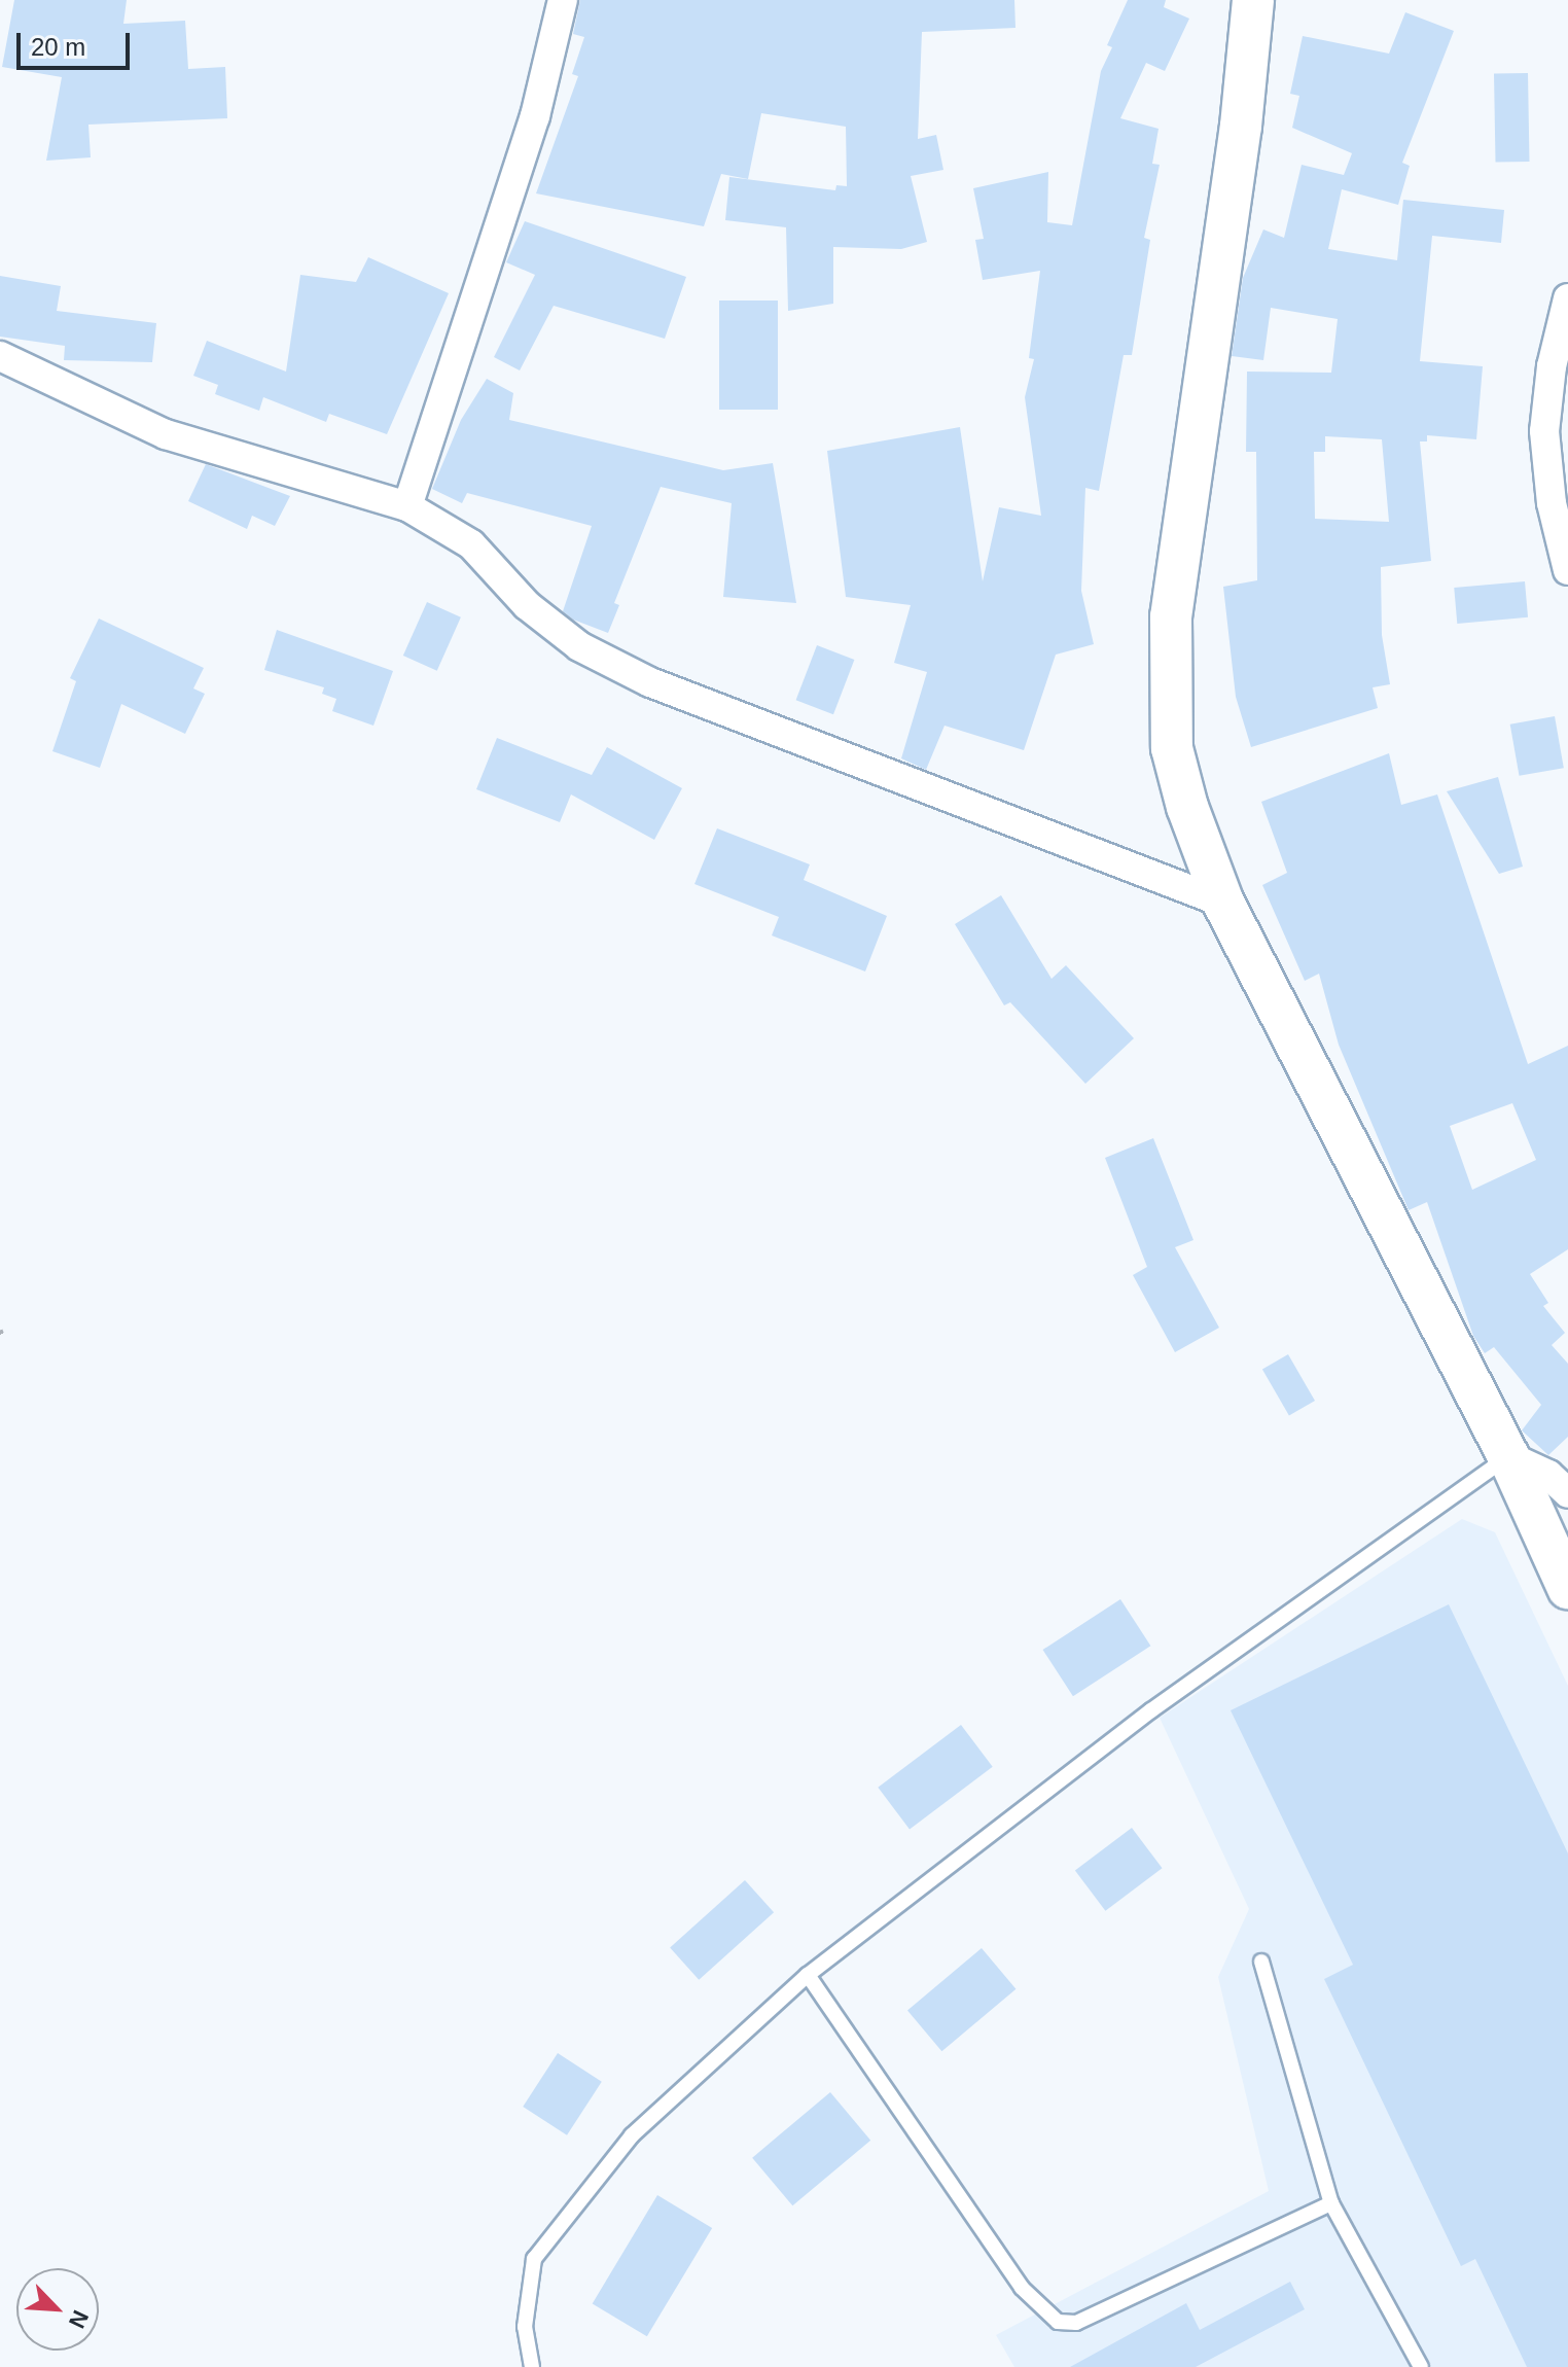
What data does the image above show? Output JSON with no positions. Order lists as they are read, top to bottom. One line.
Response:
{"scale_bar":"20 m","north":"bottom right"}
